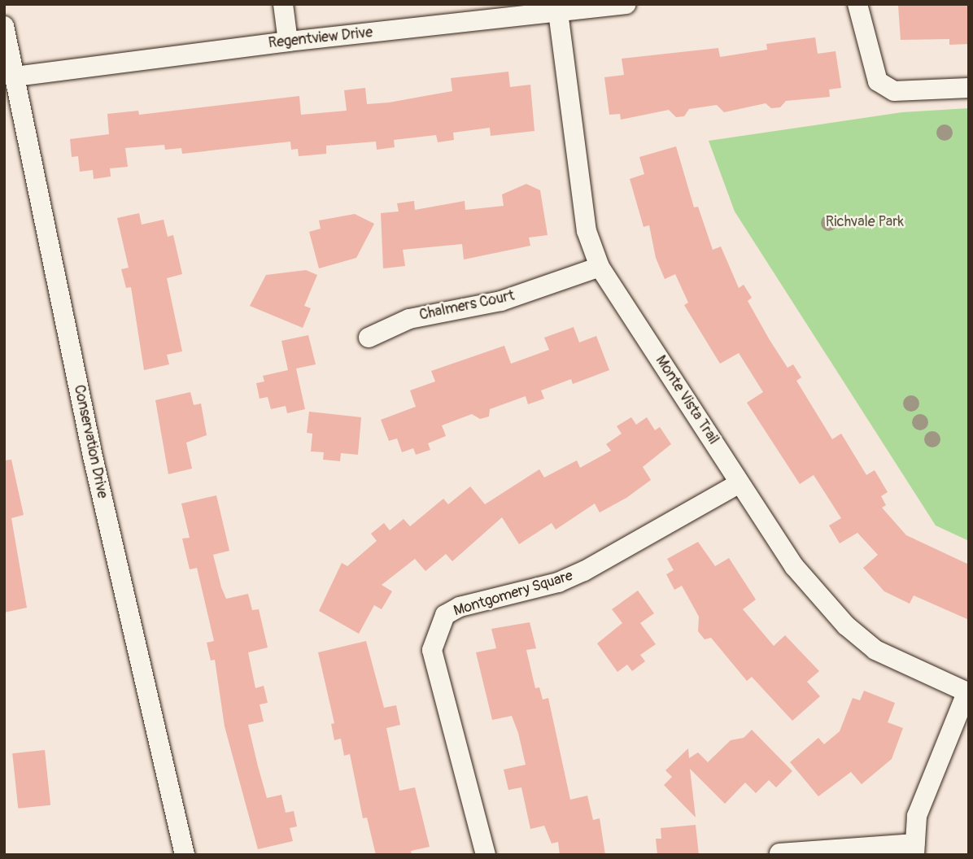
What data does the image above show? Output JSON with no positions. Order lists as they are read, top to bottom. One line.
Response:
{"streets":{"street":["Regentview Drive","Chalmers Court","Monte Vista Trail","Conservation Drive","Montgomery Square"]},"crossings":[["Regentview Drive","Monte Vista Trail"],["Regentview Drive","Conservation Drive"],["Chalmers Court","Monte Vista Trail"],["Monte Vista Trail","Montgomery Square"]],"parks":["Richvale Park"]}
